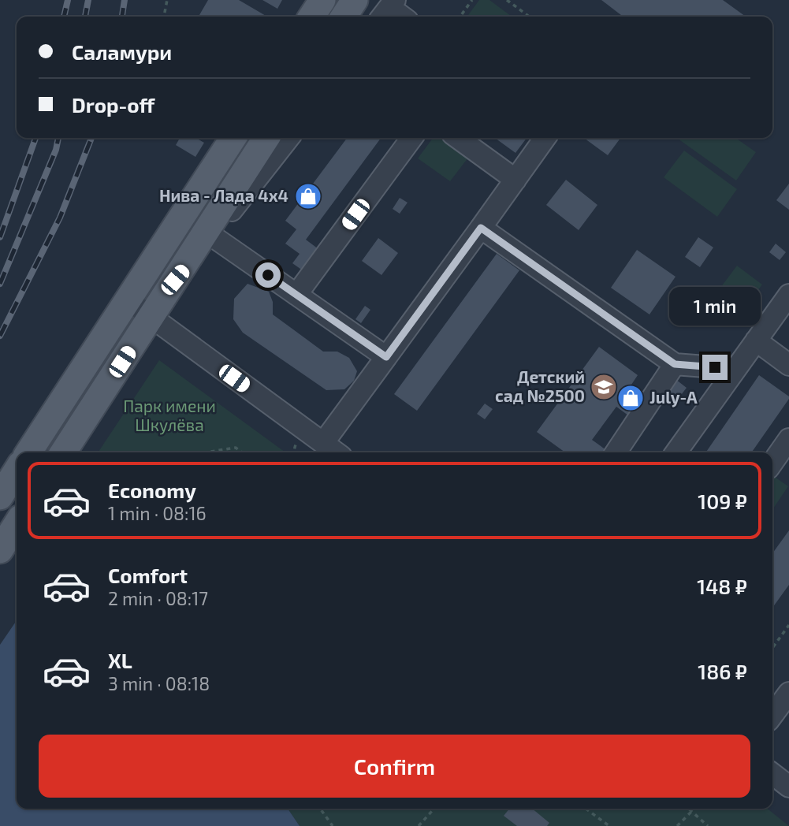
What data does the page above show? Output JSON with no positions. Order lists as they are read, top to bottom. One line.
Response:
{"parks":["Парк имени Шкулёва"],"places":{"shop":["Нива - Лада 4х4","July-A"],"school or university":["Детский сад №2500"]},"page":{"banner":["Саламури","Drop-off"],"bubble":"1 min","list":[{"name":"Economy","note":"1 min · 08:16","value":"109 ₽"},{"name":"Comfort","note":"2 min · 08:17","value":"148 ₽"},{"name":"XL","note":"3 min · 08:18","value":"186 ₽"}],"buttons":"Confirm"}}
